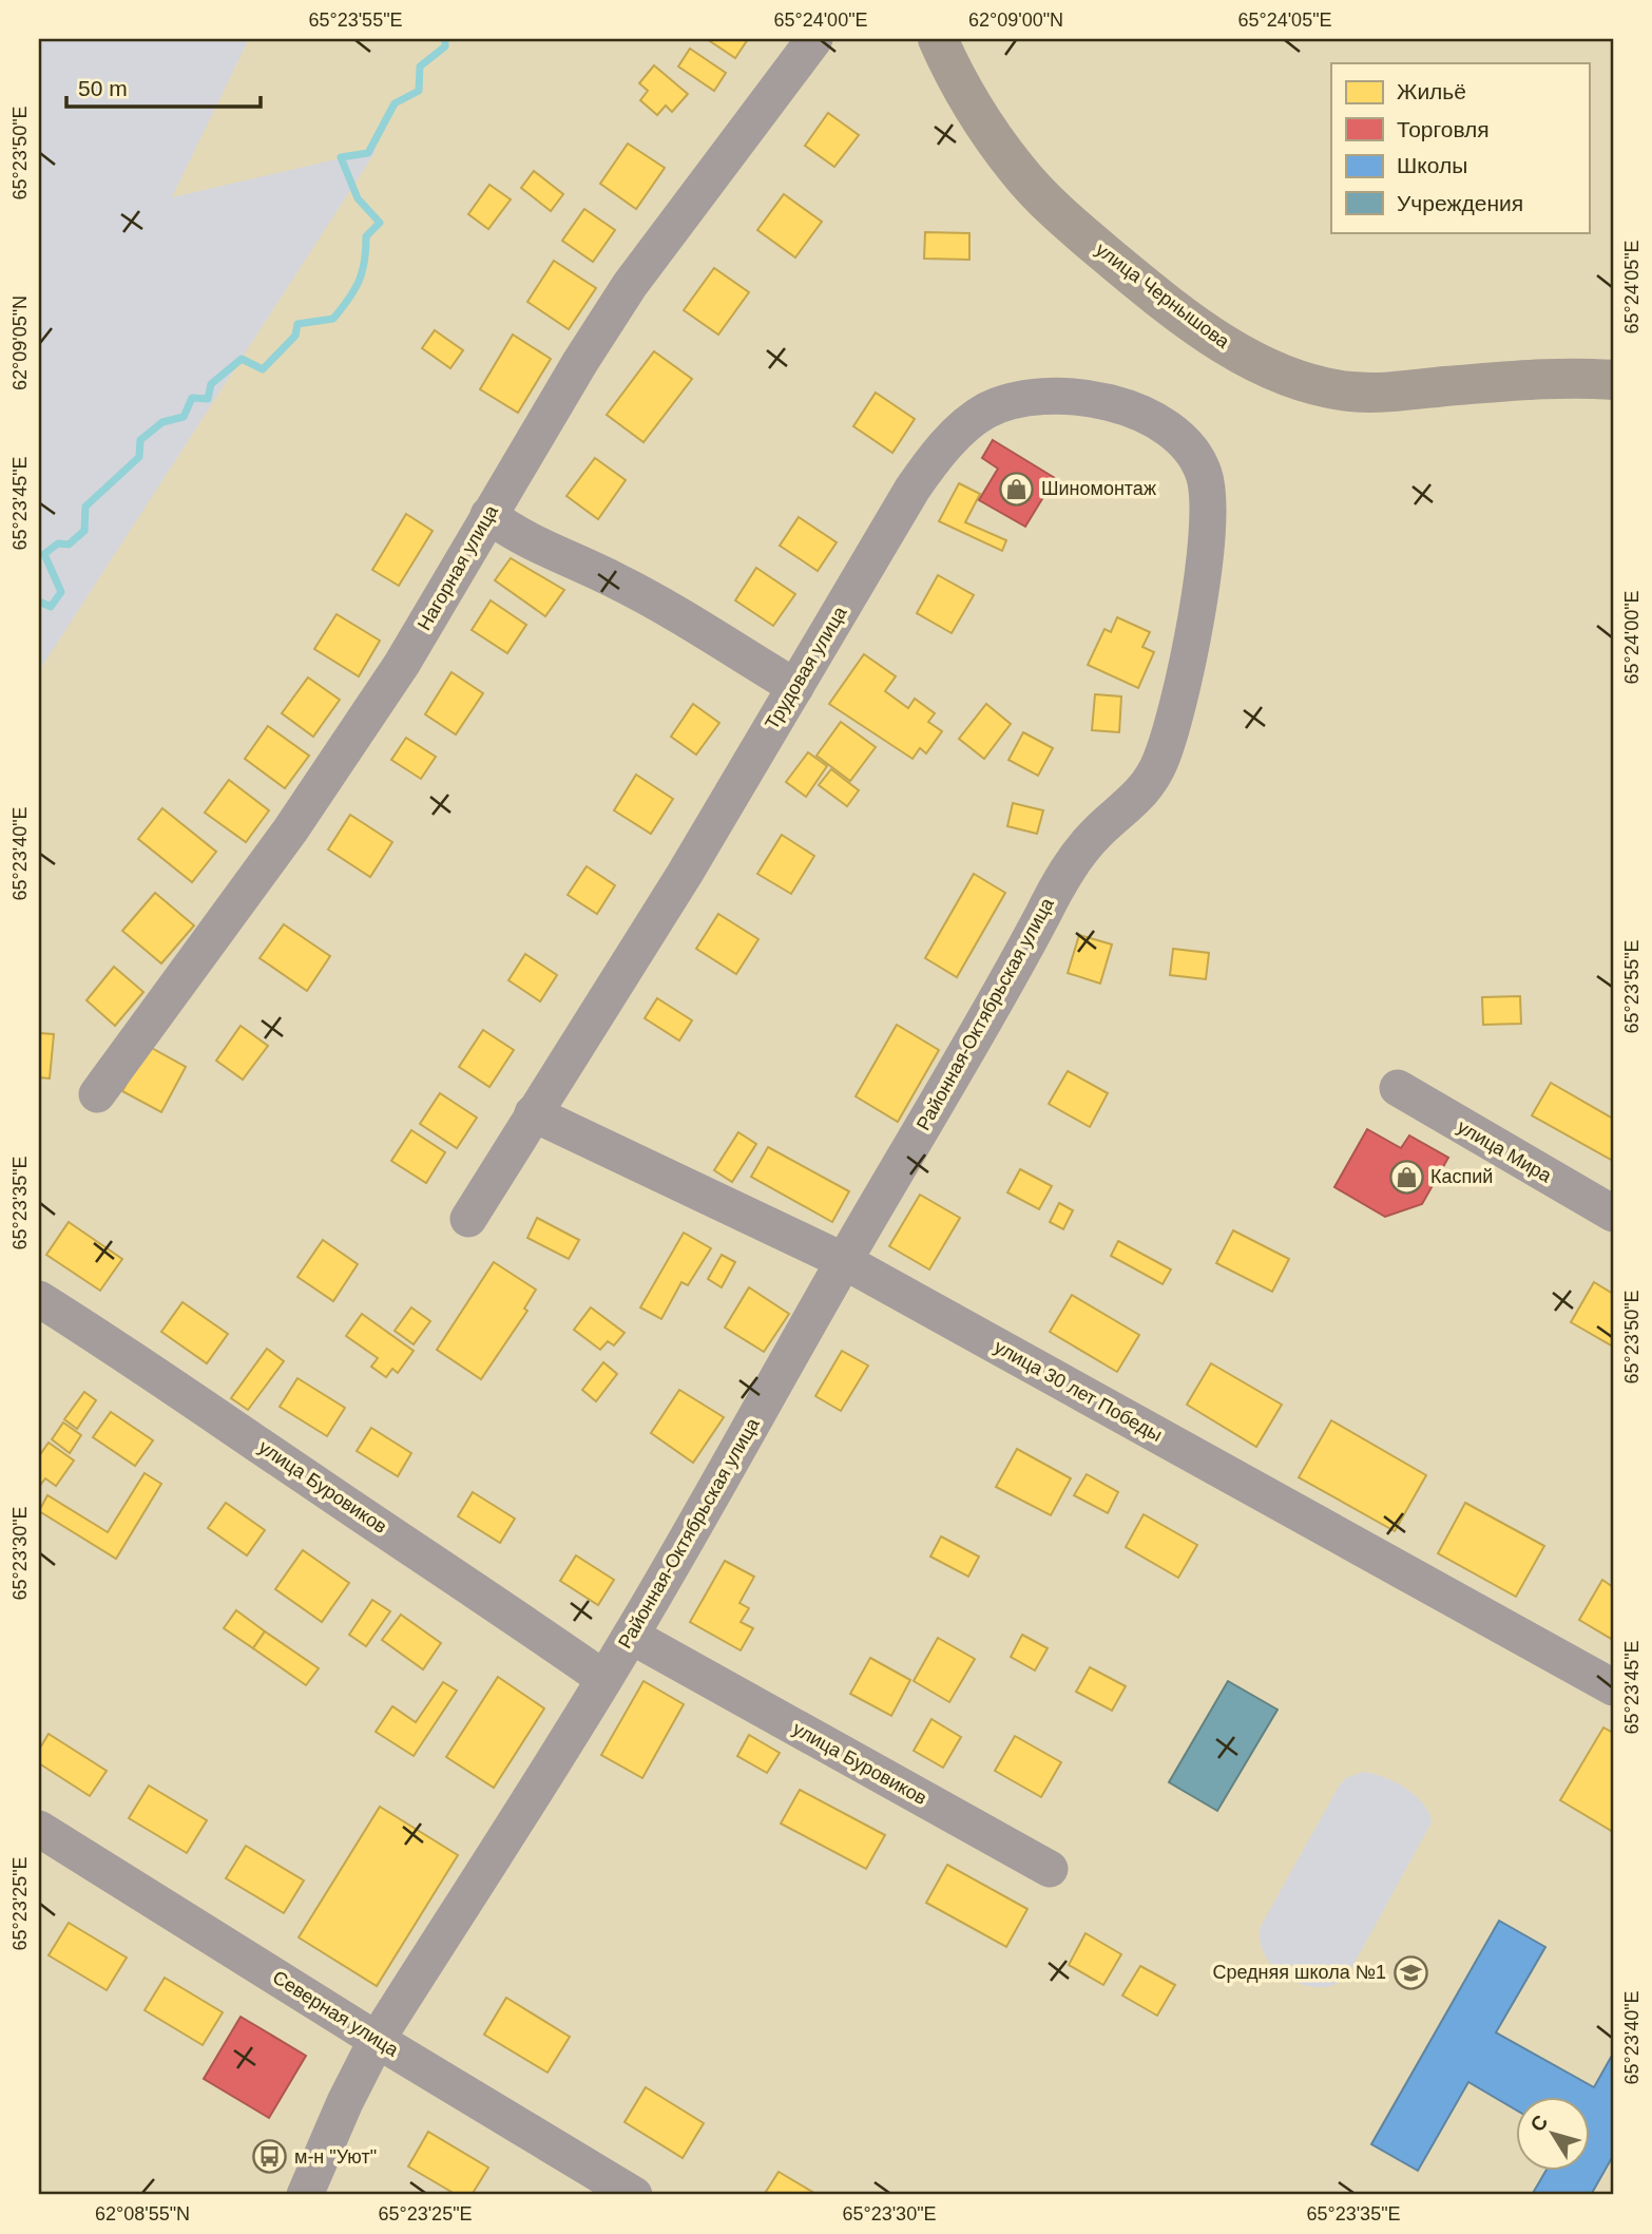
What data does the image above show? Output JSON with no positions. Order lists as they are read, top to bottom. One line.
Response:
{"streets":{"main road":["улица Чернышова"],"street":["Нагорная улица","Трудовая улица","Районная-Октябрьская улица","улица Мира","улица 30 лет Победы","улица Буровиков","Северная улица"]},"crossings":[["Трудовая улица","Районная-Октябрьская улица"],["Трудовая улица","улица 30 лет Победы"],["Районная-Октябрьская улица","улица 30 лет Победы"],["Районная-Октябрьская улица","улица Буровиков"],["Районная-Октябрьская улица","Северная улица"]],"places":{"shop":["Шиномонтаж","Каспий"],"school or university":["Средняя школа №1"],"bus stop":["м-н \"Уют\""]},"legend":["Жильё","Торговля","Школы","Учреждения"],"scale_bar":"50 m","north":"top left","coordinates":["65°23'55\"E","65°24'00\"E","62°09'00\"N","65°24'05\"E","65°23'50\"E","62°09'05\"N","65°23'45\"E","65°23'40\"E","65°23'35\"E","65°23'30\"E","65°23'25\"E","62°08'55\"N"]}
